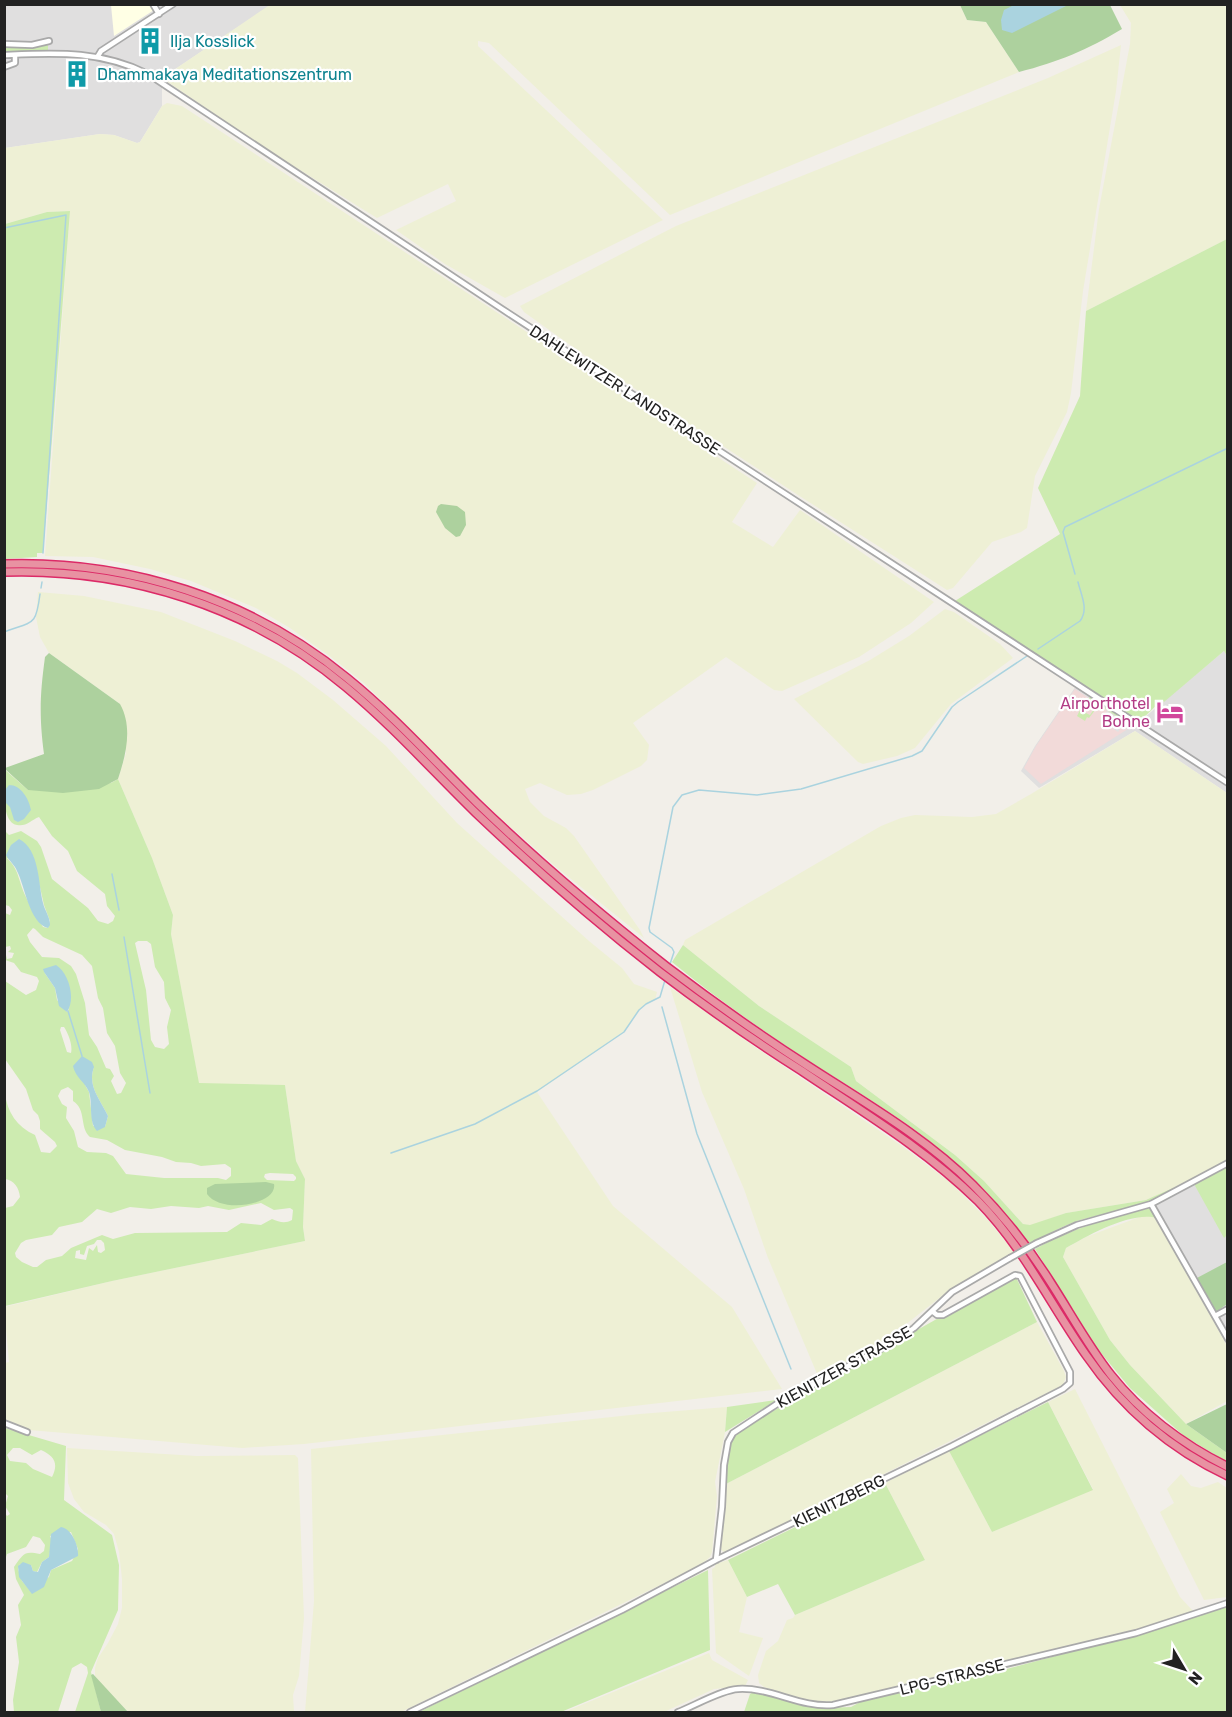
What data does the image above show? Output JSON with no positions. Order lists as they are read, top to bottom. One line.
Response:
{"streets":{"street":["DAHLEWITZER LANDSTRASSE","KIENITZER STRASSE","KIENITZBERG","LPG-STRASSE"]},"crossings":[["KIENITZER STRASSE","KIENITZBERG"]],"places":{"building":["Ilja Kosslick","Dhammakaya Meditationszentrum"],"hotel":["Airporthotel Bohne"]},"north":"bottom right"}
